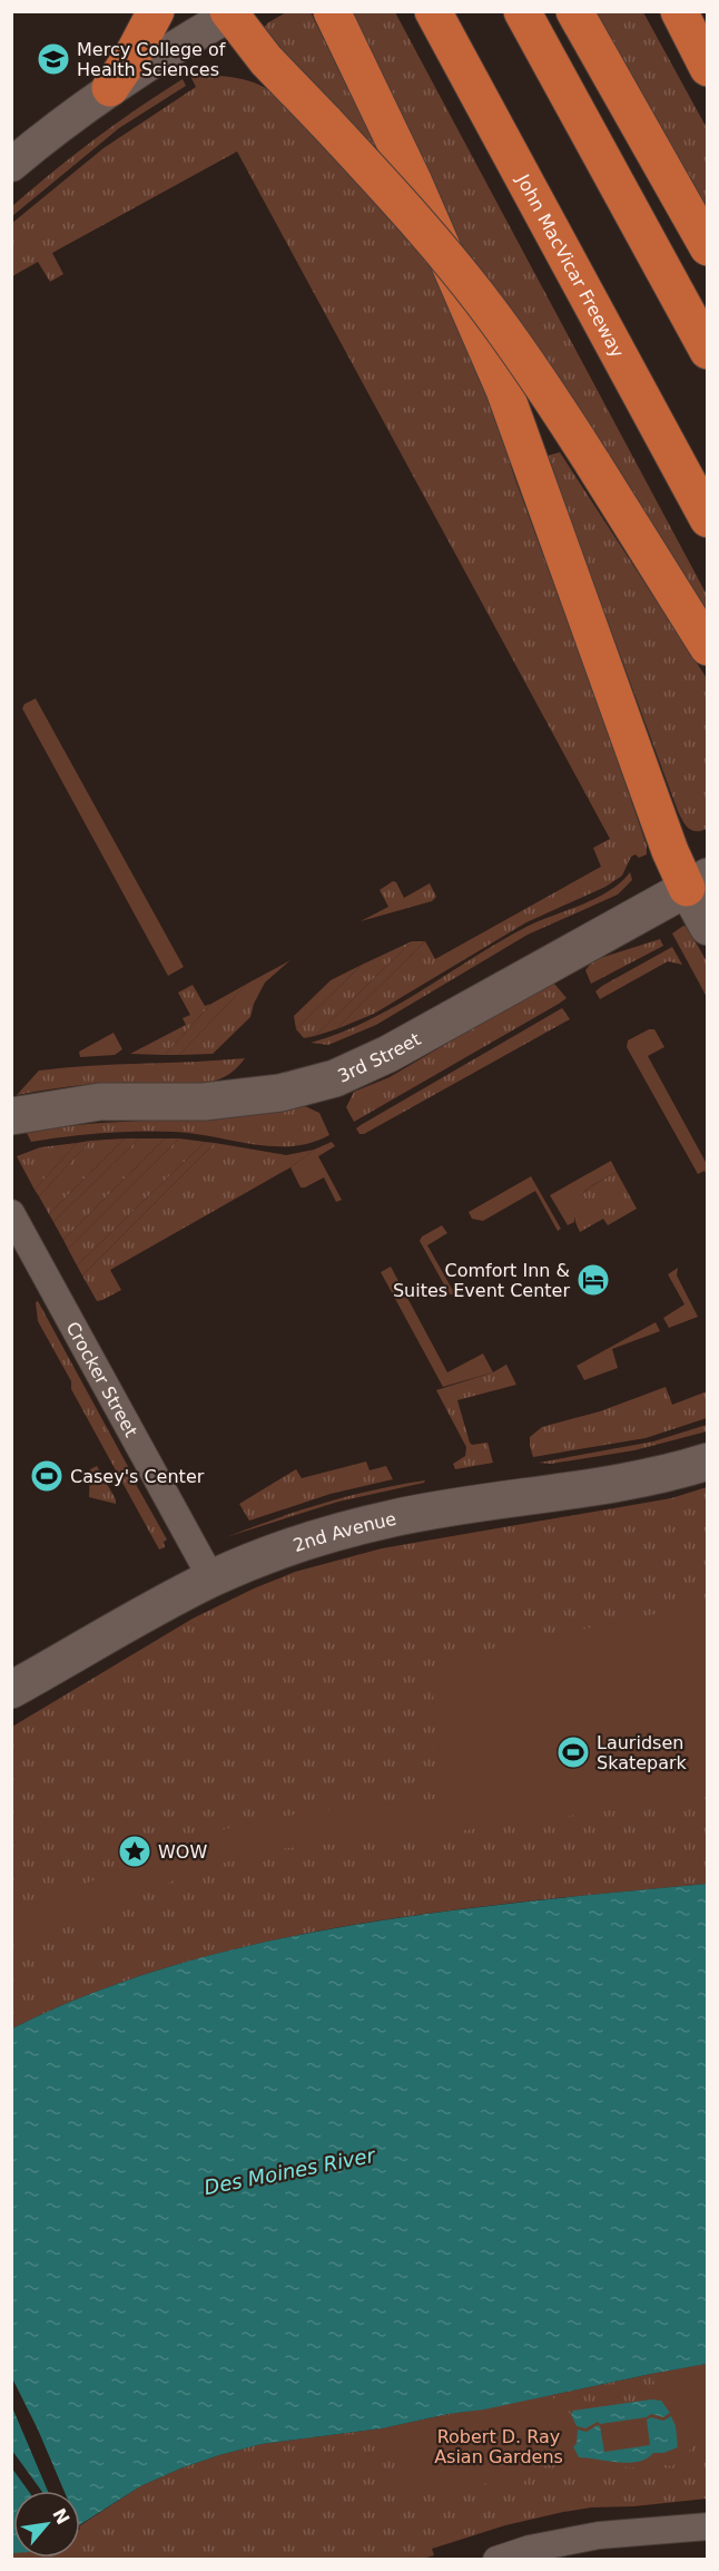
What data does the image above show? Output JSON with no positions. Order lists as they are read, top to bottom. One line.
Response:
{"streets":{"highway":["John MacVicar Freeway"],"main road":["3rd Street","2nd Avenue"],"street":["Crocker Street"]},"crossings":[["Crocker Street","2nd Avenue"]],"water":["Des Moines River"],"parks":["Robert D. Ray Asian Gardens"],"places":{"school or university":["Mercy College of Health Sciences"],"hotel":["Comfort Inn & Suites Event Center"],"sports":["Casey's Center","Lauridsen Skatepark"],"place":["WOW"]},"north":"top right"}
